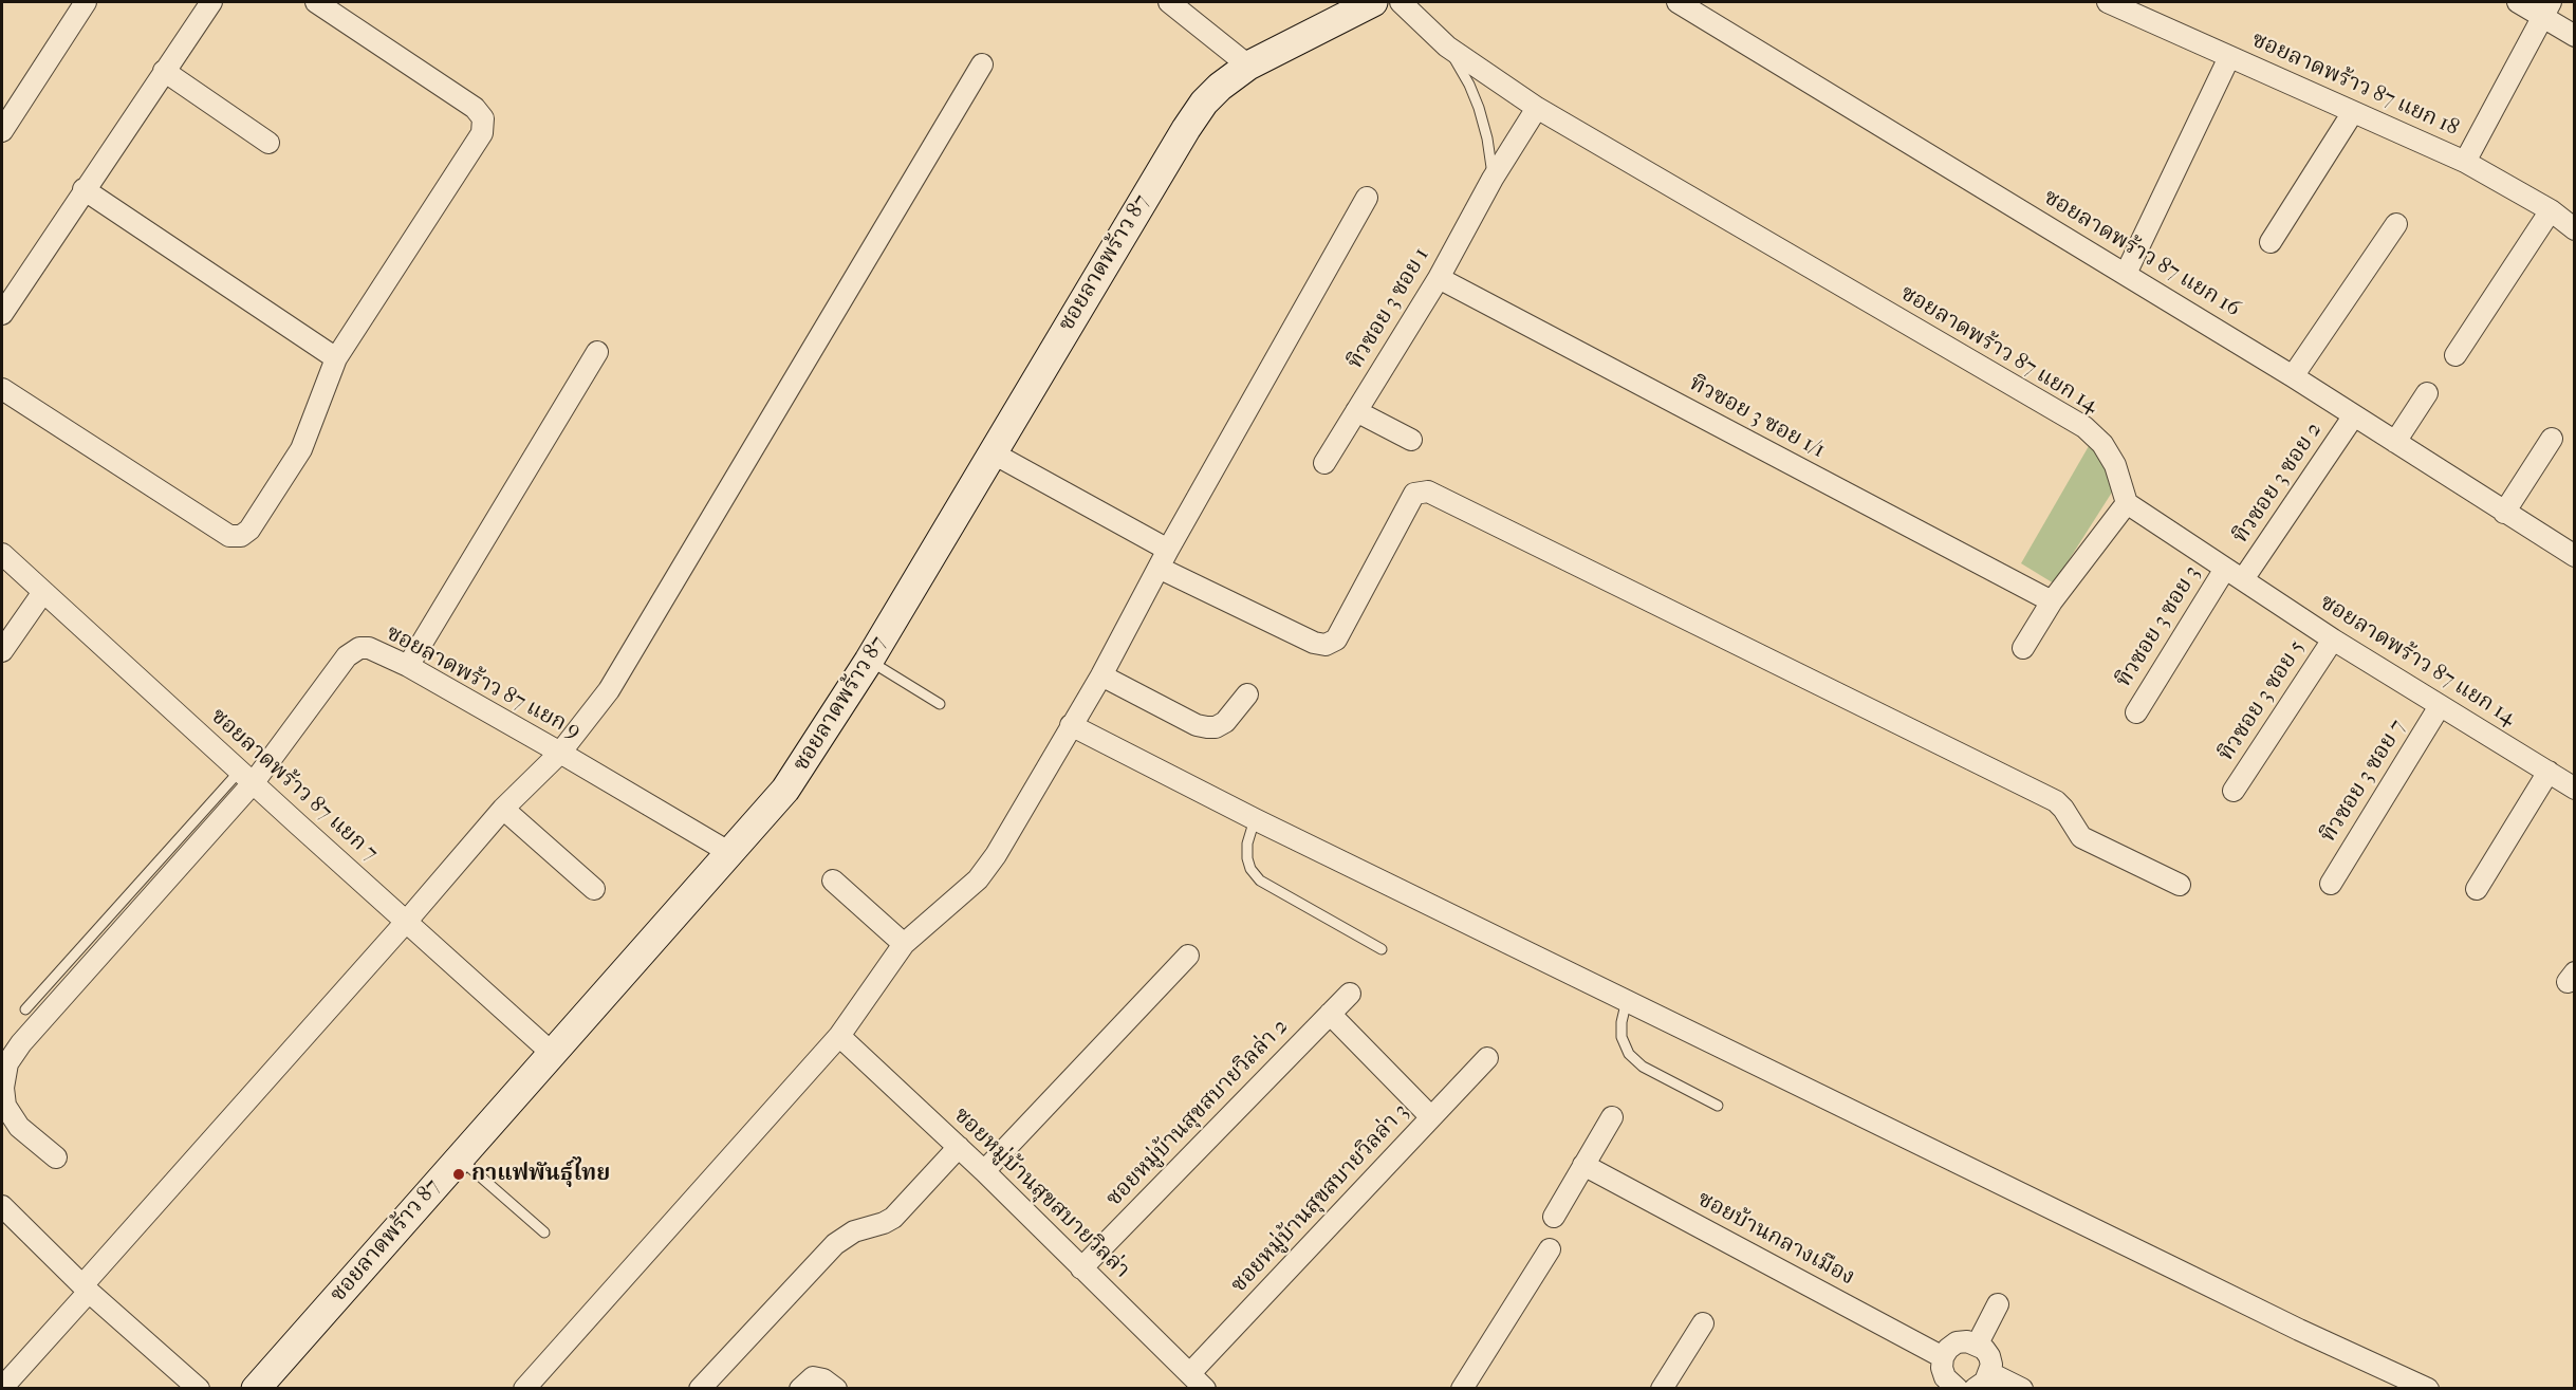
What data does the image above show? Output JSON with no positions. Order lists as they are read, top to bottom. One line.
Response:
{"streets":{"street":["ซอยลาดพร้าว 87 แยก 18","ซอยลาดพร้าว 87 แยก 16","ซอยลาดพร้าว 87","ทิวซอย 3 ซอย 1","ซอยลาดพร้าว 87 แยก 14","ทิวซอย 3 ซอย 1/1","ทิวซอย 3 ซอย 2","ทิวซอย 3 ซอย 3","ซอยลาดพร้าว 87 แยก 9","ทิวซอย 3 ซอย 5","ทิวซอย 3 ซอย 7","ซอยลาดพร้าว 87 แยก 7","ซอยหมู่บ้านสุขสบายวิลล่า 2","ซอยหมู่บ้านสุขสบายวิลล่า","ซอยหมู่บ้านสุขสบายวิลล่า 3","ซอยบ้านกลางเมือง"]},"crossings":[["ซอยลาดพร้าว 87 แยก 16","ทิวซอย 3 ซอย 2"],["ซอยลาดพร้าว 87","ซอยลาดพร้าว 87 แยก 9"],["ซอยลาดพร้าว 87","ซอยลาดพร้าว 87 แยก 7"],["ทิวซอย 3 ซอย 1","ซอยลาดพร้าว 87 แยก 14"],["ทิวซอย 3 ซอย 1","ทิวซอย 3 ซอย 1/1"],["ซอยลาดพร้าว 87 แยก 14","ทิวซอย 3 ซอย 2"],["ซอยลาดพร้าว 87 แยก 14","ทิวซอย 3 ซอย 3"],["ซอยลาดพร้าว 87 แยก 14","ทิวซอย 3 ซอย 5"],["ซอยลาดพร้าว 87 แยก 14","ทิวซอย 3 ซอย 7"],["ซอยลาดพร้าว 87 แยก 9","ซอยลาดพร้าว 87 แยก 7"],["ซอยหมู่บ้านสุขสบายวิลล่า 2","ซอยหมู่บ้านสุขสบายวิลล่า"],["ซอยหมู่บ้านสุขสบายวิลล่า","ซอยหมู่บ้านสุขสบายวิลล่า 3"]],"places":["กาแฟพันธ์ุไทย"]}
